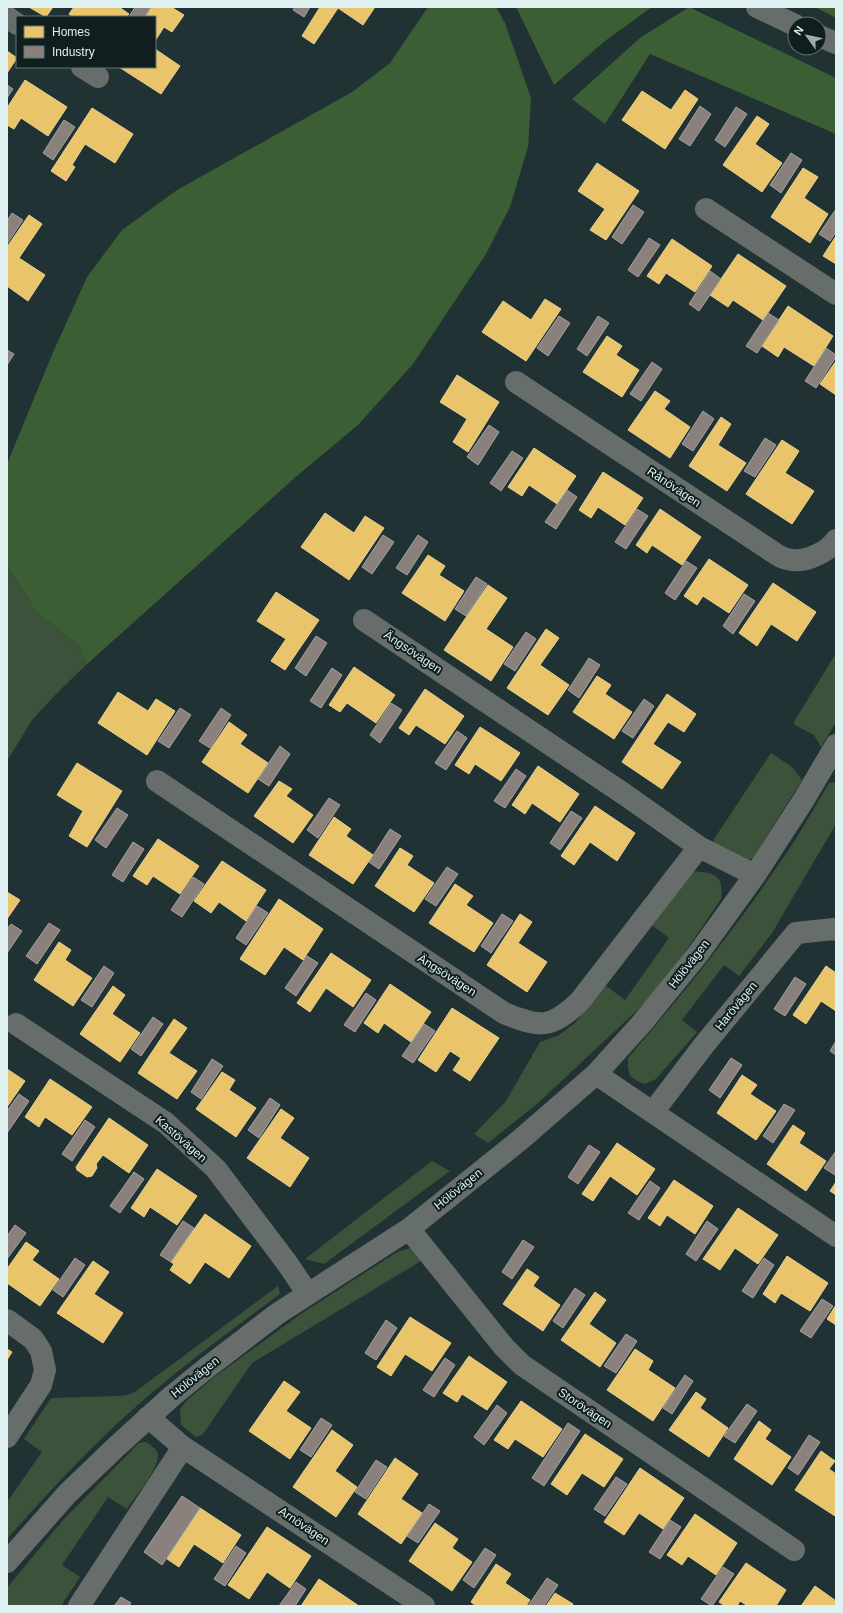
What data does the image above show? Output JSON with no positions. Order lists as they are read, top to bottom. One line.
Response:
{"streets":{"street":["Rånövägen","Ängsövägen","Hölövägen","Harövägen","Kastövägen","Storövägen","Arnövägen"]},"crossings":[["Ängsövägen","Hölövägen"],["Hölövägen","Kastövägen"],["Hölövägen","Storövägen"],["Hölövägen","Arnövägen"]],"legend":["Homes","Industry"],"north":"top left"}
